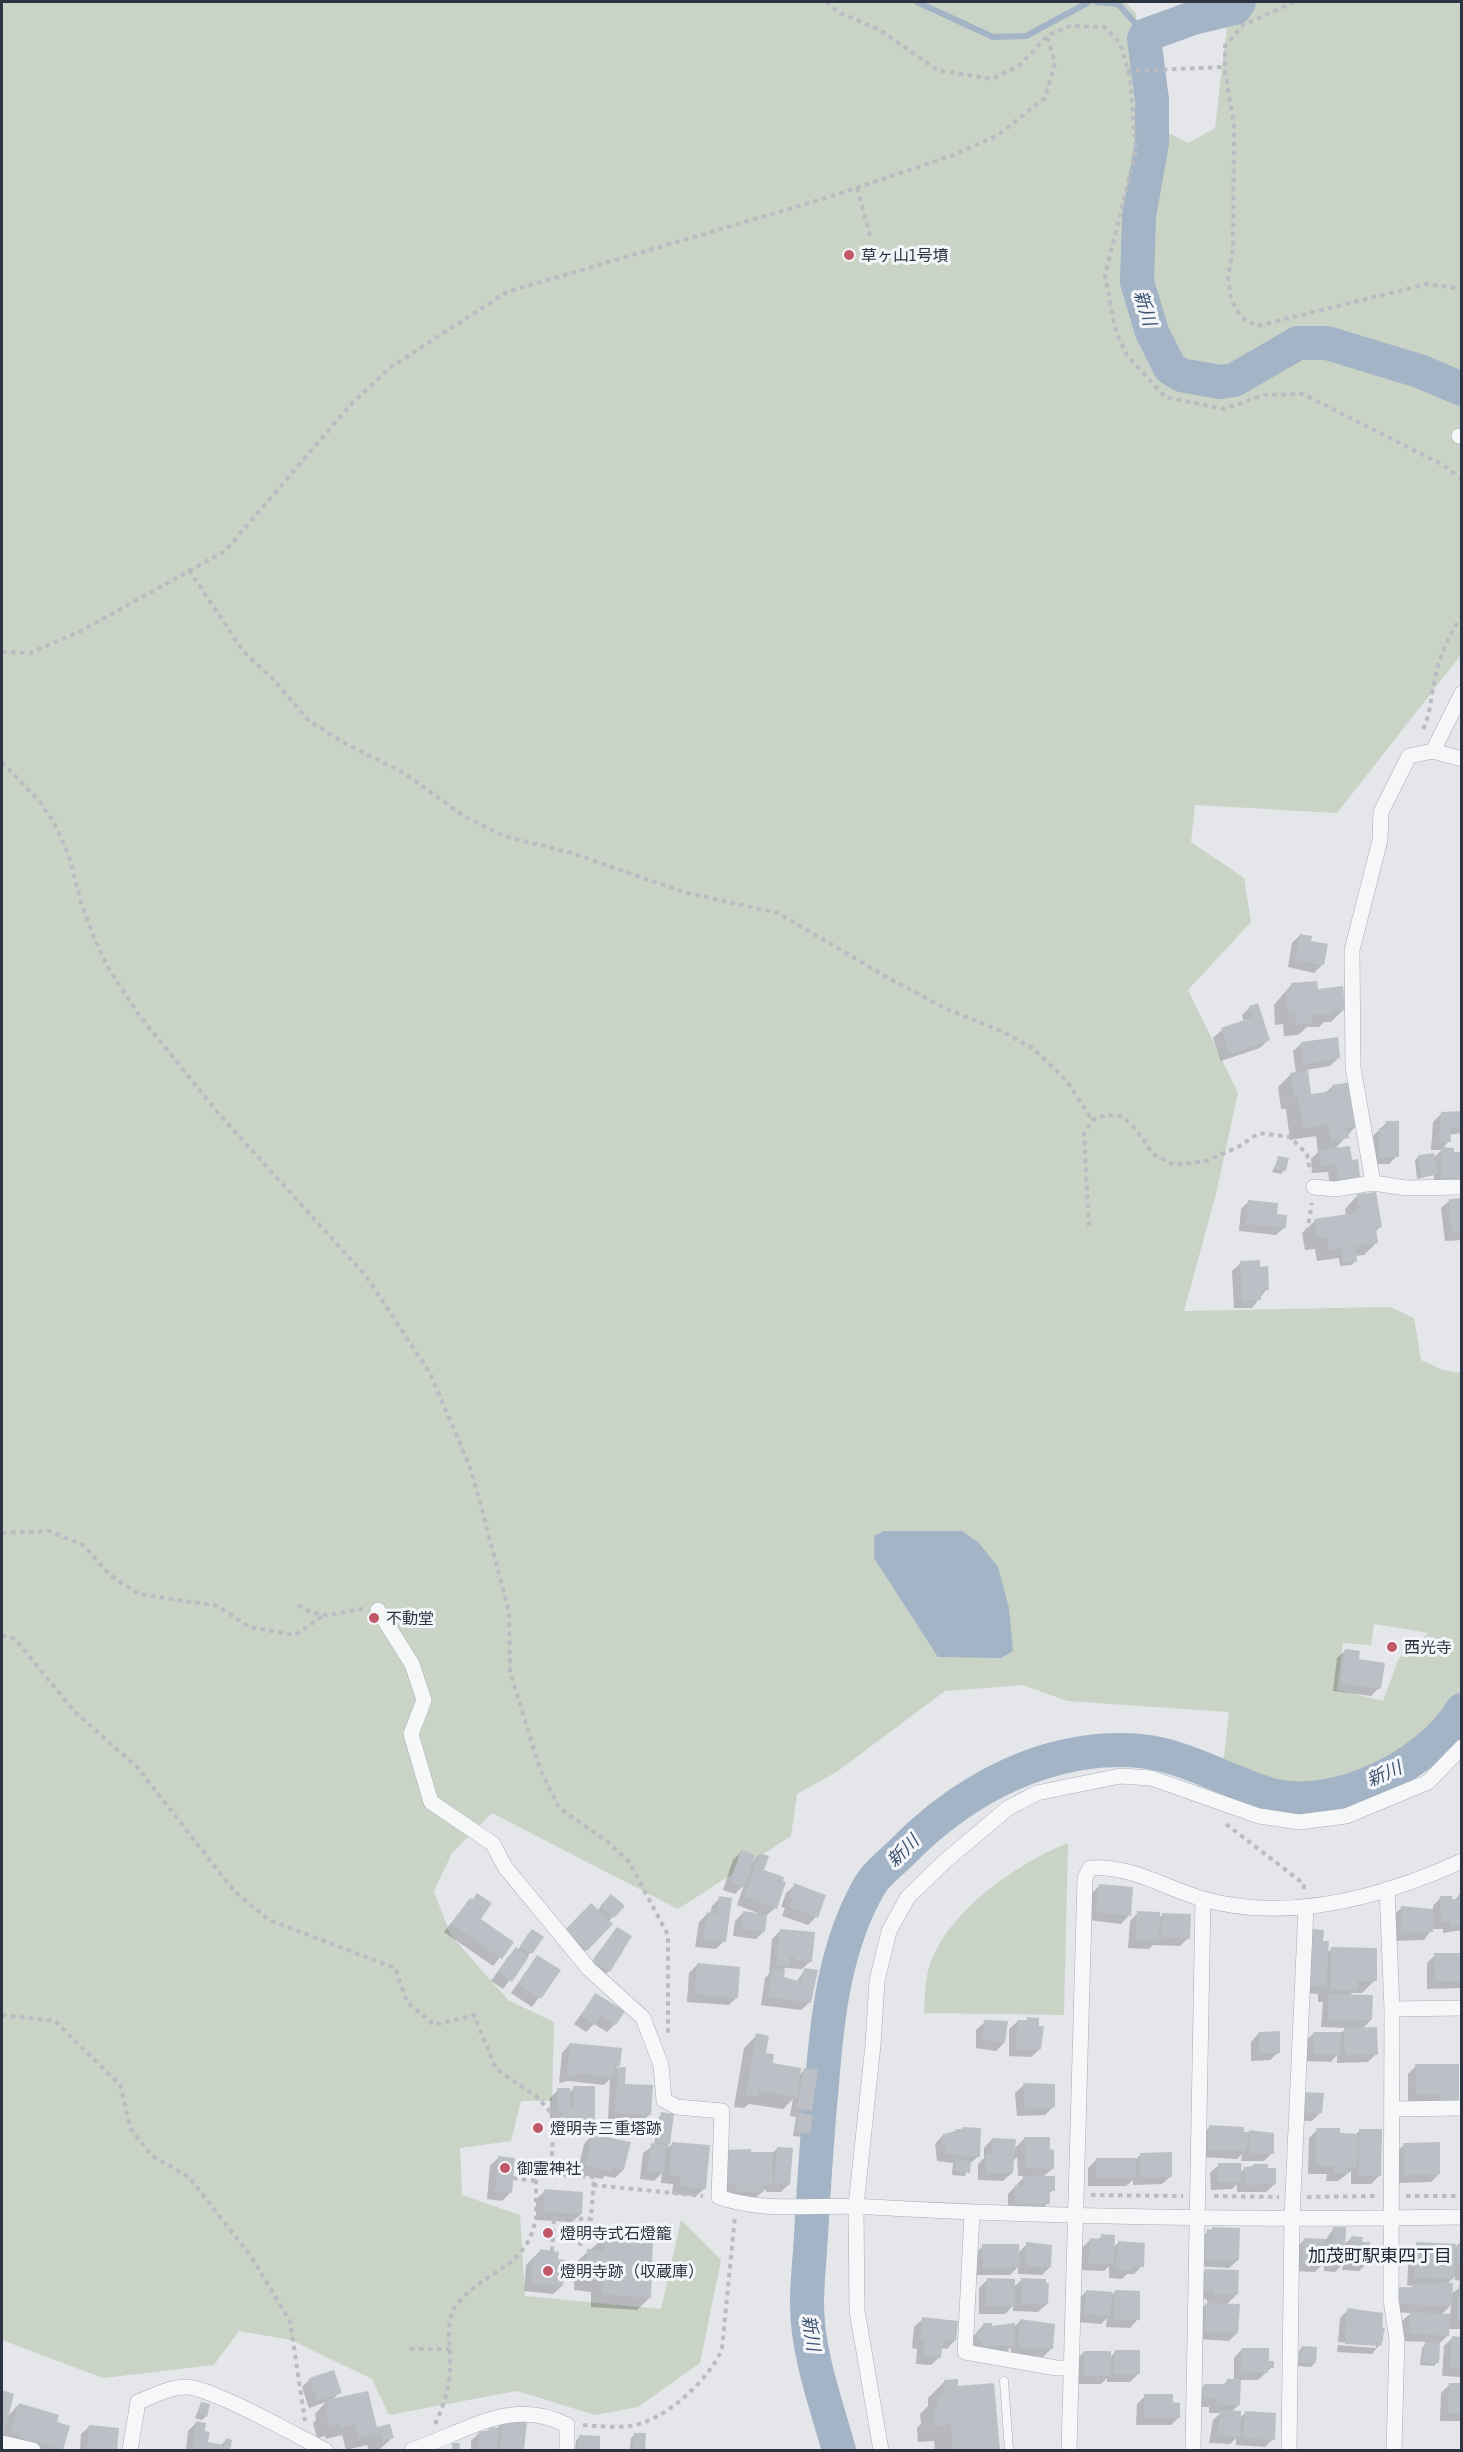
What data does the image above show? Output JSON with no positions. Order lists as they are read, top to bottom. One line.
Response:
{"districts":["加茂町駅東四丁目"],"water":["新川"],"places":["草ヶ山1号墳","不動堂","西光寺","燈明寺三重塔跡","御霊神社","燈明寺式石燈籠","燈明寺跡（収蔵庫）"]}
